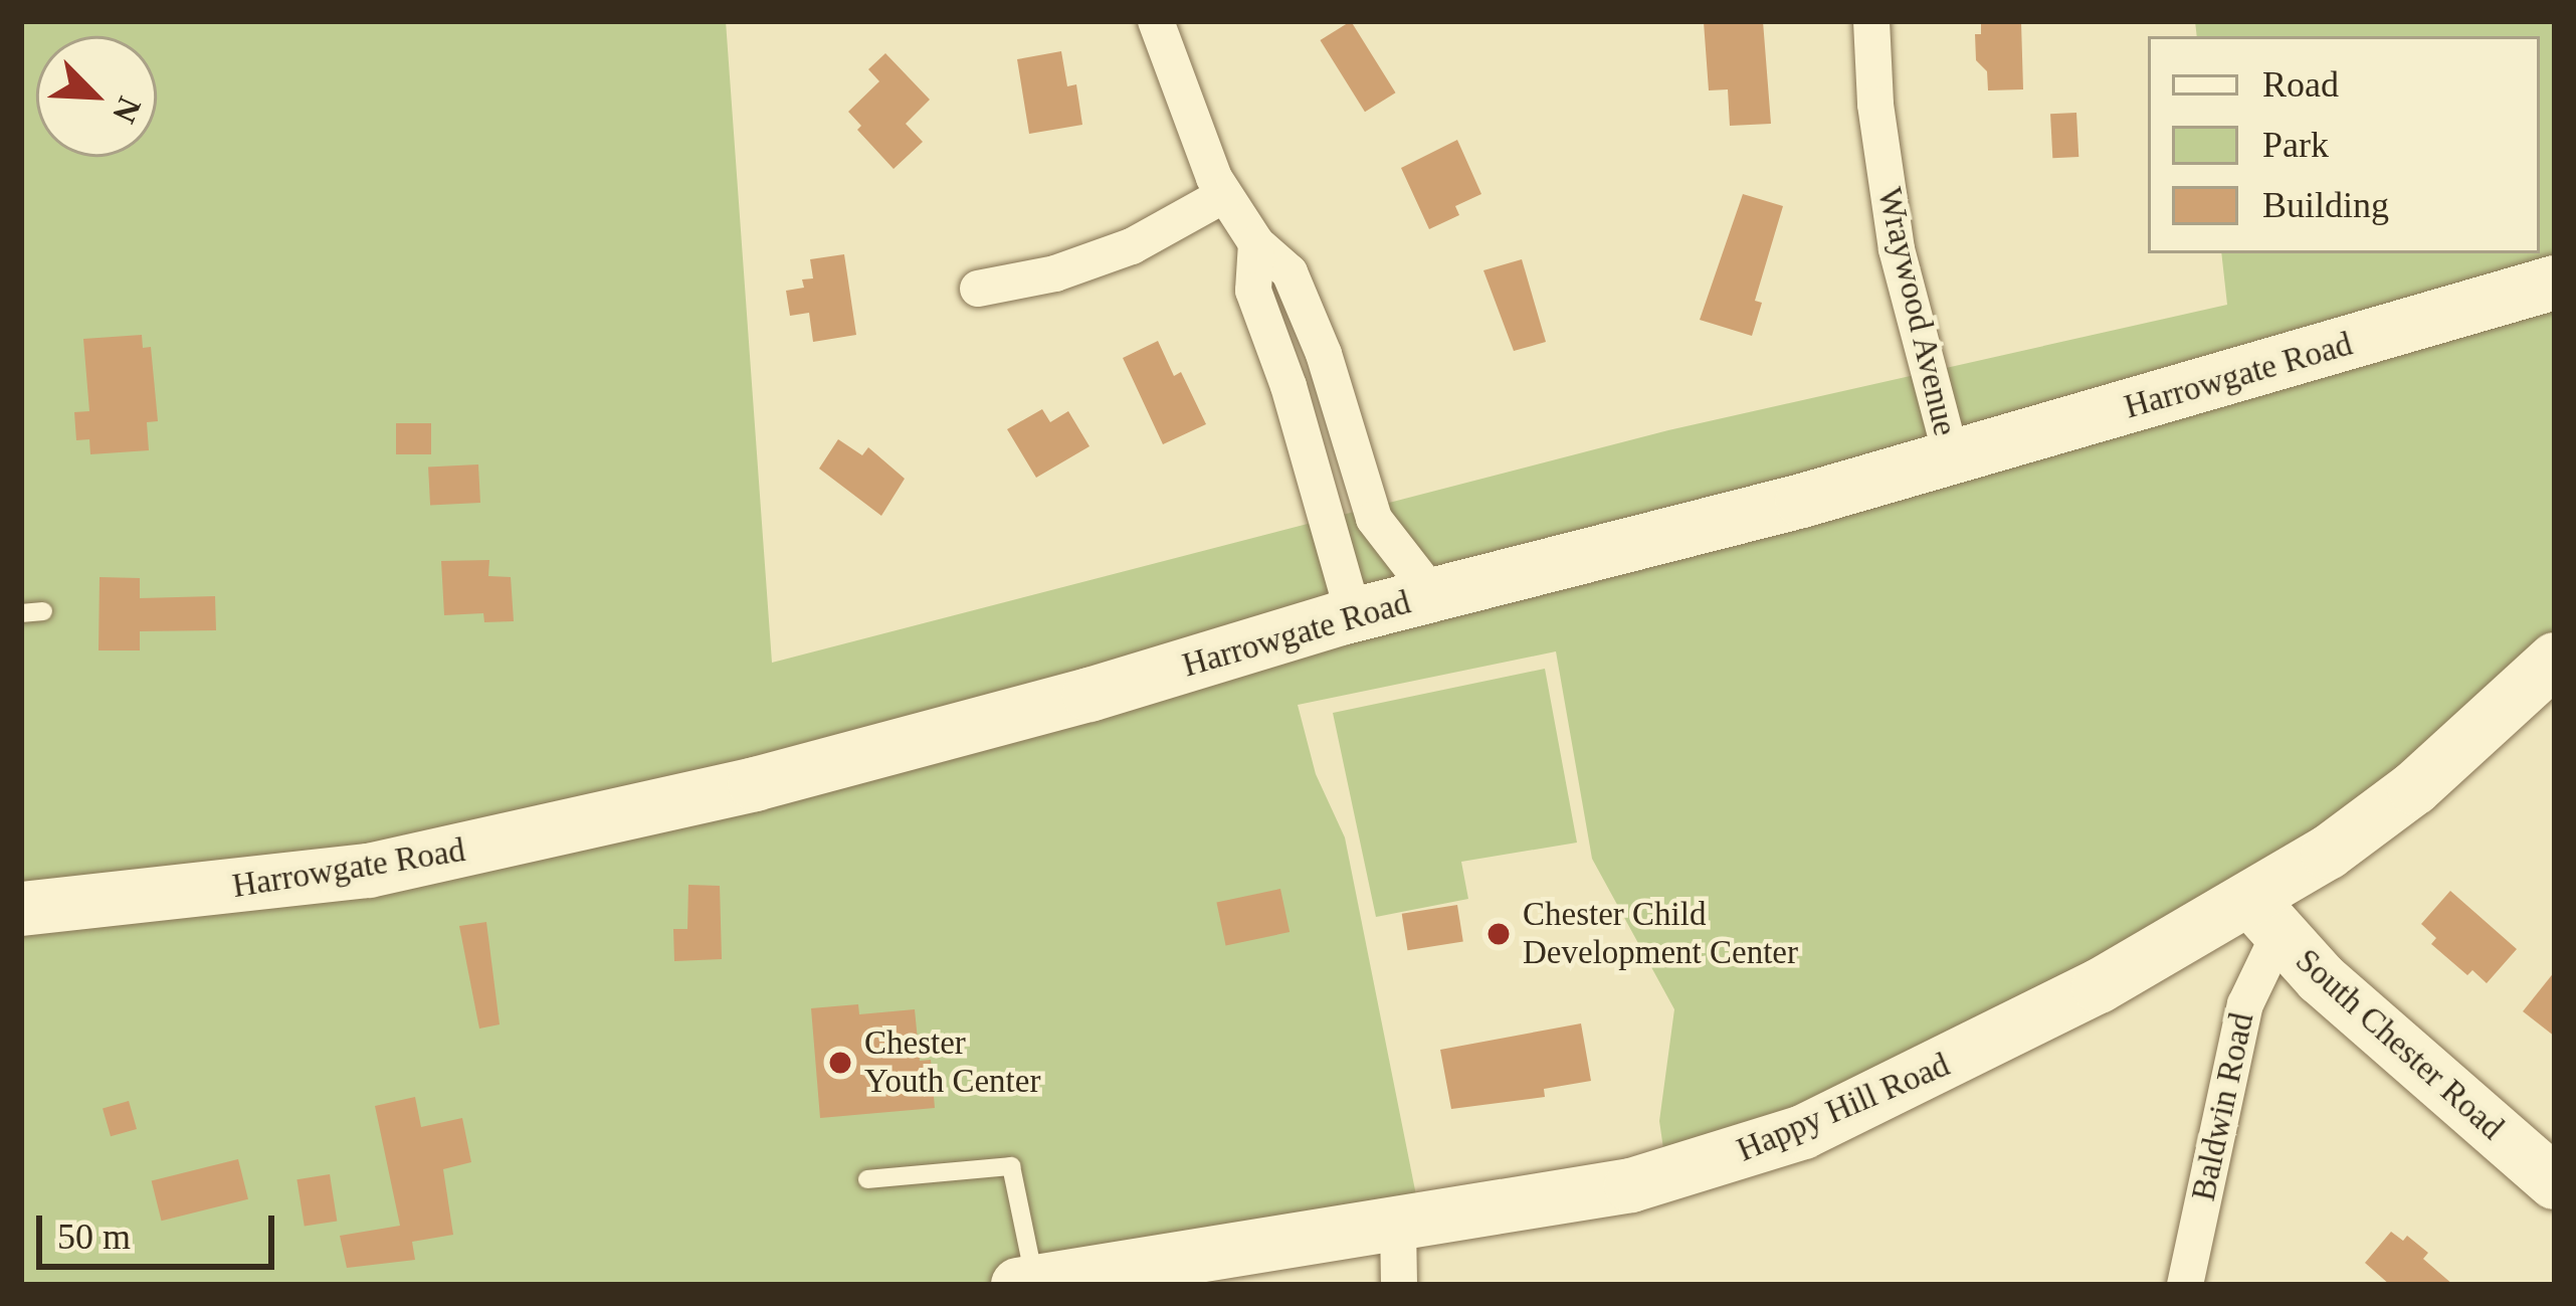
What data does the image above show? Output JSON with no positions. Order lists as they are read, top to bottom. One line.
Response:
{"streets":{"main road":["Harrowgate Road","South Chester Road","Happy Hill Road"],"street":["Wraywood Avenue","Baldwin Road"]},"crossings":[["Wraywood Avenue","Harrowgate Road"],["South Chester Road","Baldwin Road"],["South Chester Road","Happy Hill Road"],["Baldwin Road","Happy Hill Road"]],"places":["Chester Child Development Center","Chester Youth Center"],"legend":["Road","Park","Building"],"scale_bar":"50 m","north":"bottom right"}
